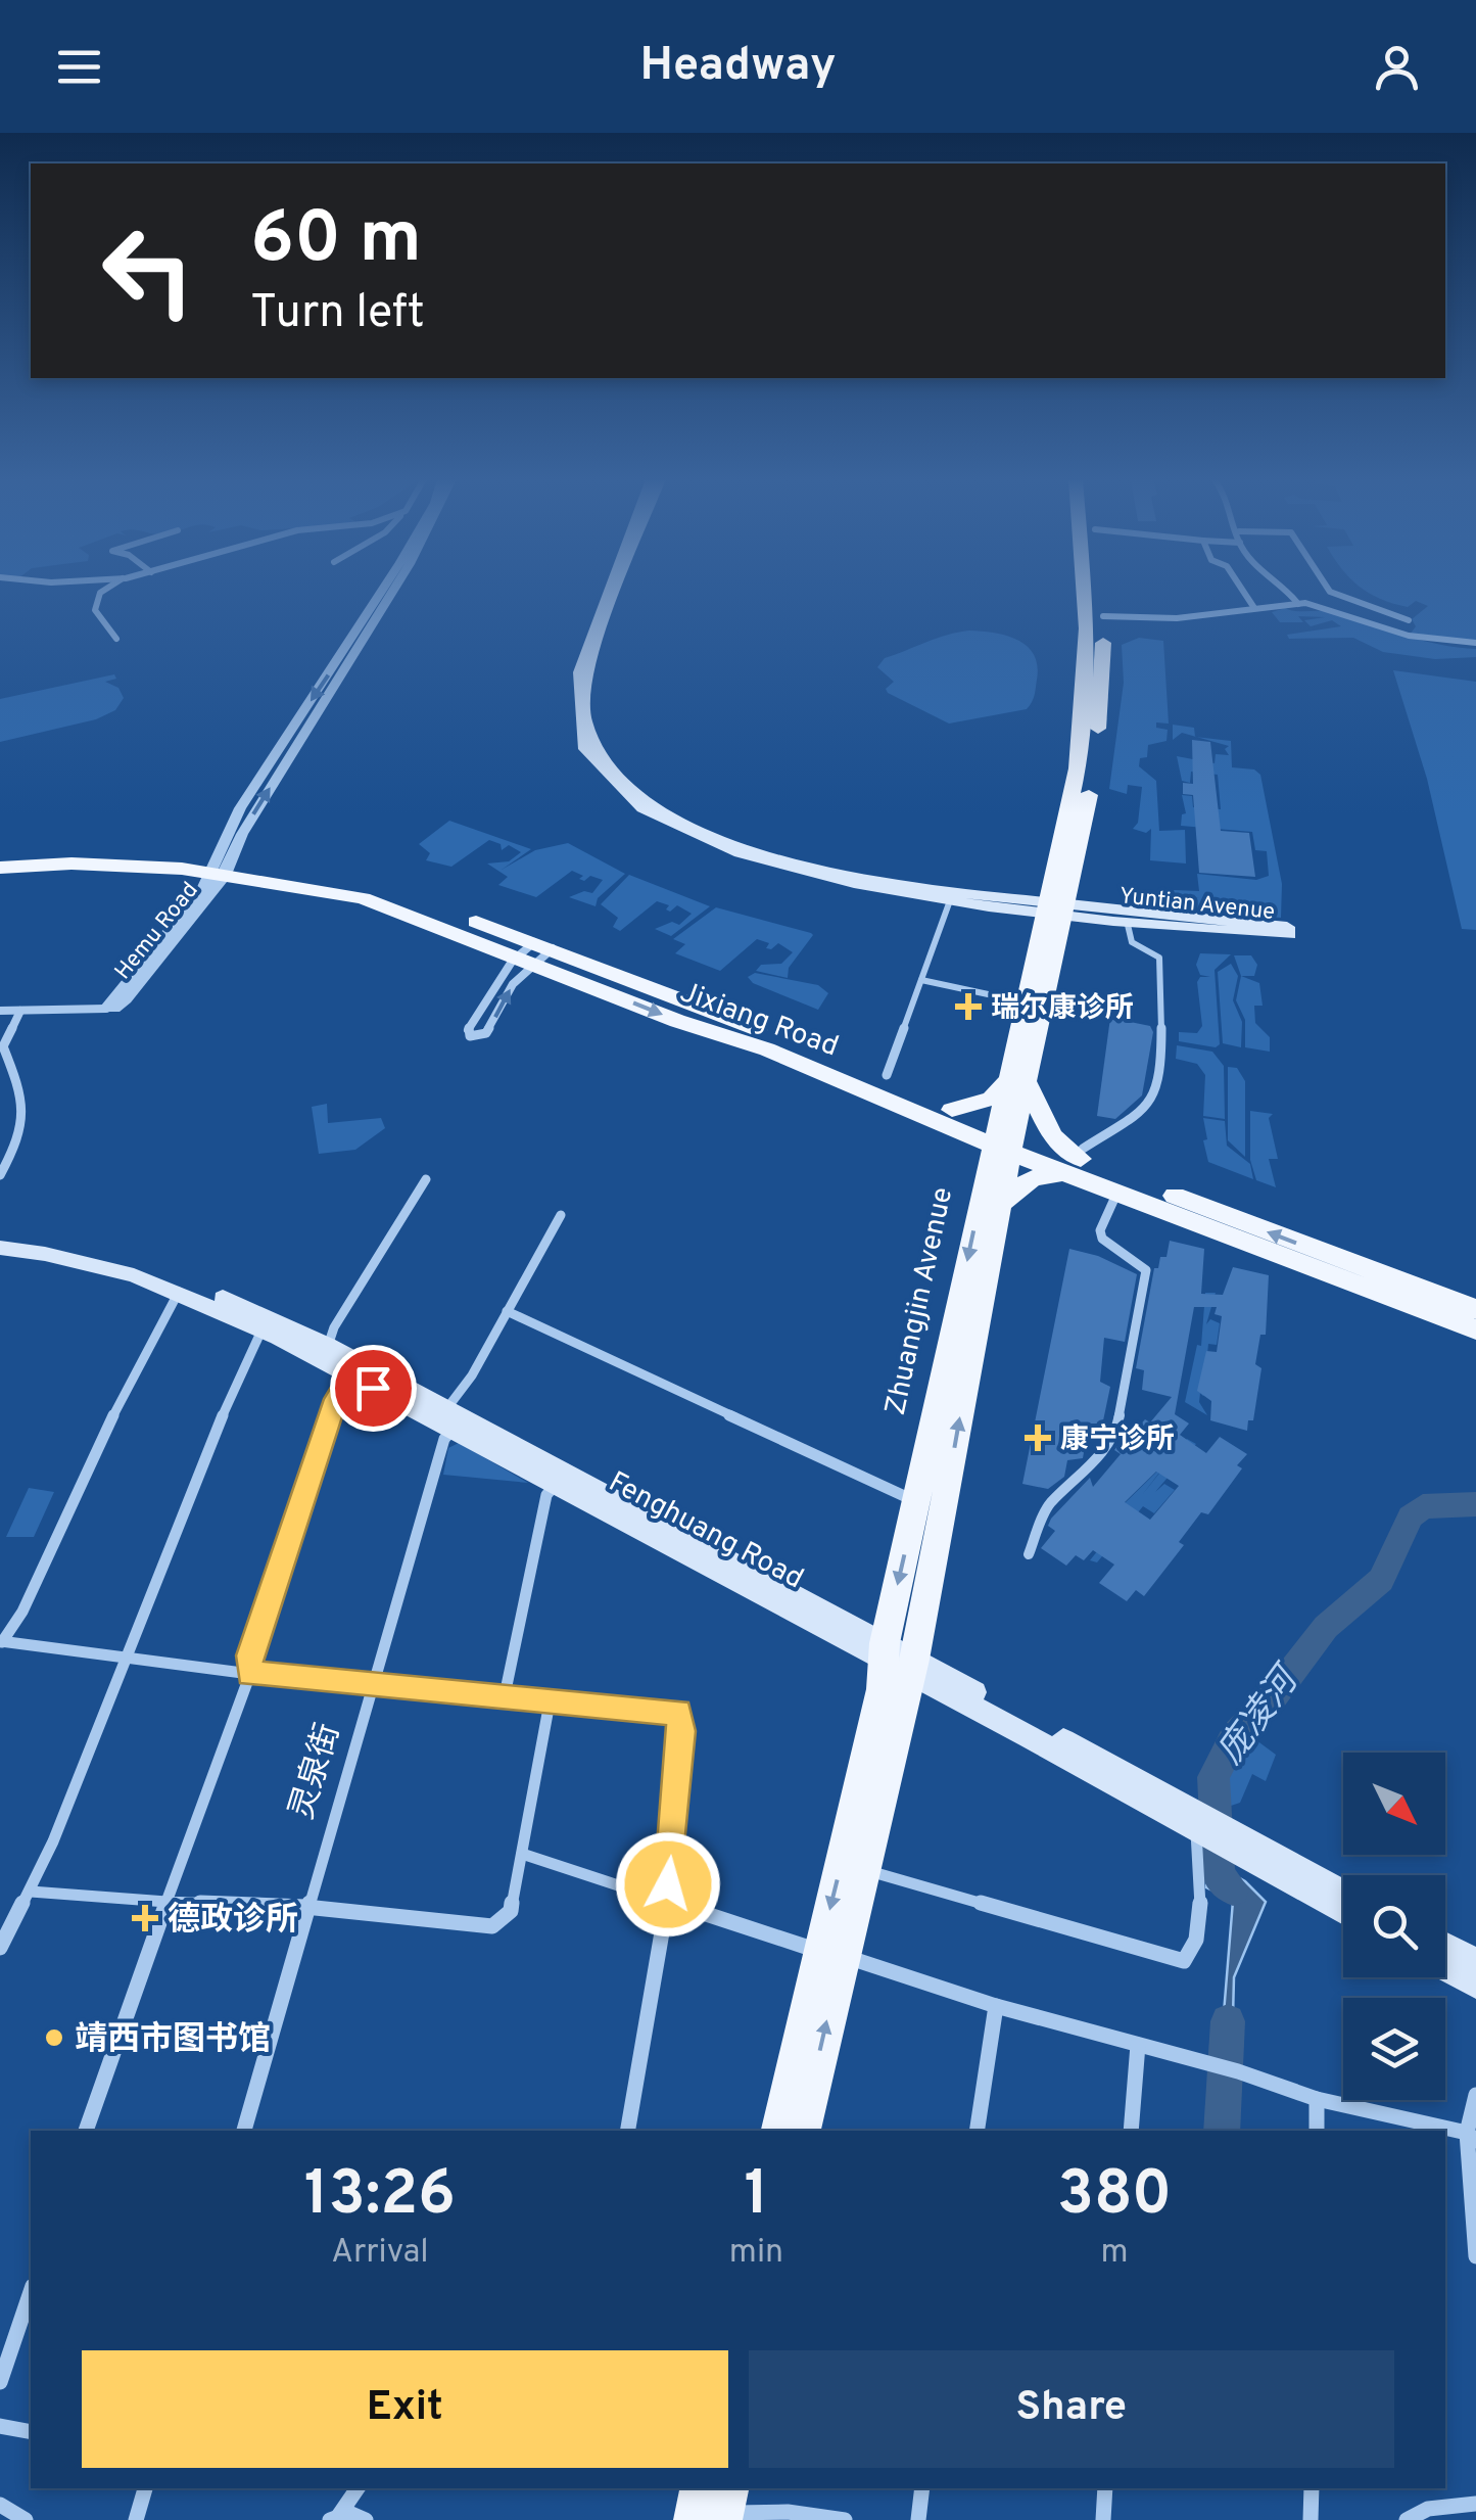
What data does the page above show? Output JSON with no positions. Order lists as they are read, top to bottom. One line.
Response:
{"streets":{"main road":["Yuntian Avenue","Jixiang Road","Zhuangjin Avenue","Fenghuang Road"],"street":["Hemu Road","灵泉街"]},"crossings":[["Yuntian Avenue","Zhuangjin Avenue"],["Hemu Road","Jixiang Road"],["Jixiang Road","Zhuangjin Avenue"],["Zhuangjin Avenue","Fenghuang Road"],["Fenghuang Road","灵泉街"]],"water":["庞凌河"],"places":{"health":["瑞尔康诊所","康宁诊所","德政诊所"],"other":["靖西市图书馆"]},"north":"bottom right","page":{"header":"Headway","turn":["60 m","Turn left"],"eta":["13:26","Arrival","1","min","380","m"],"buttons":["Exit","Share"]}}
